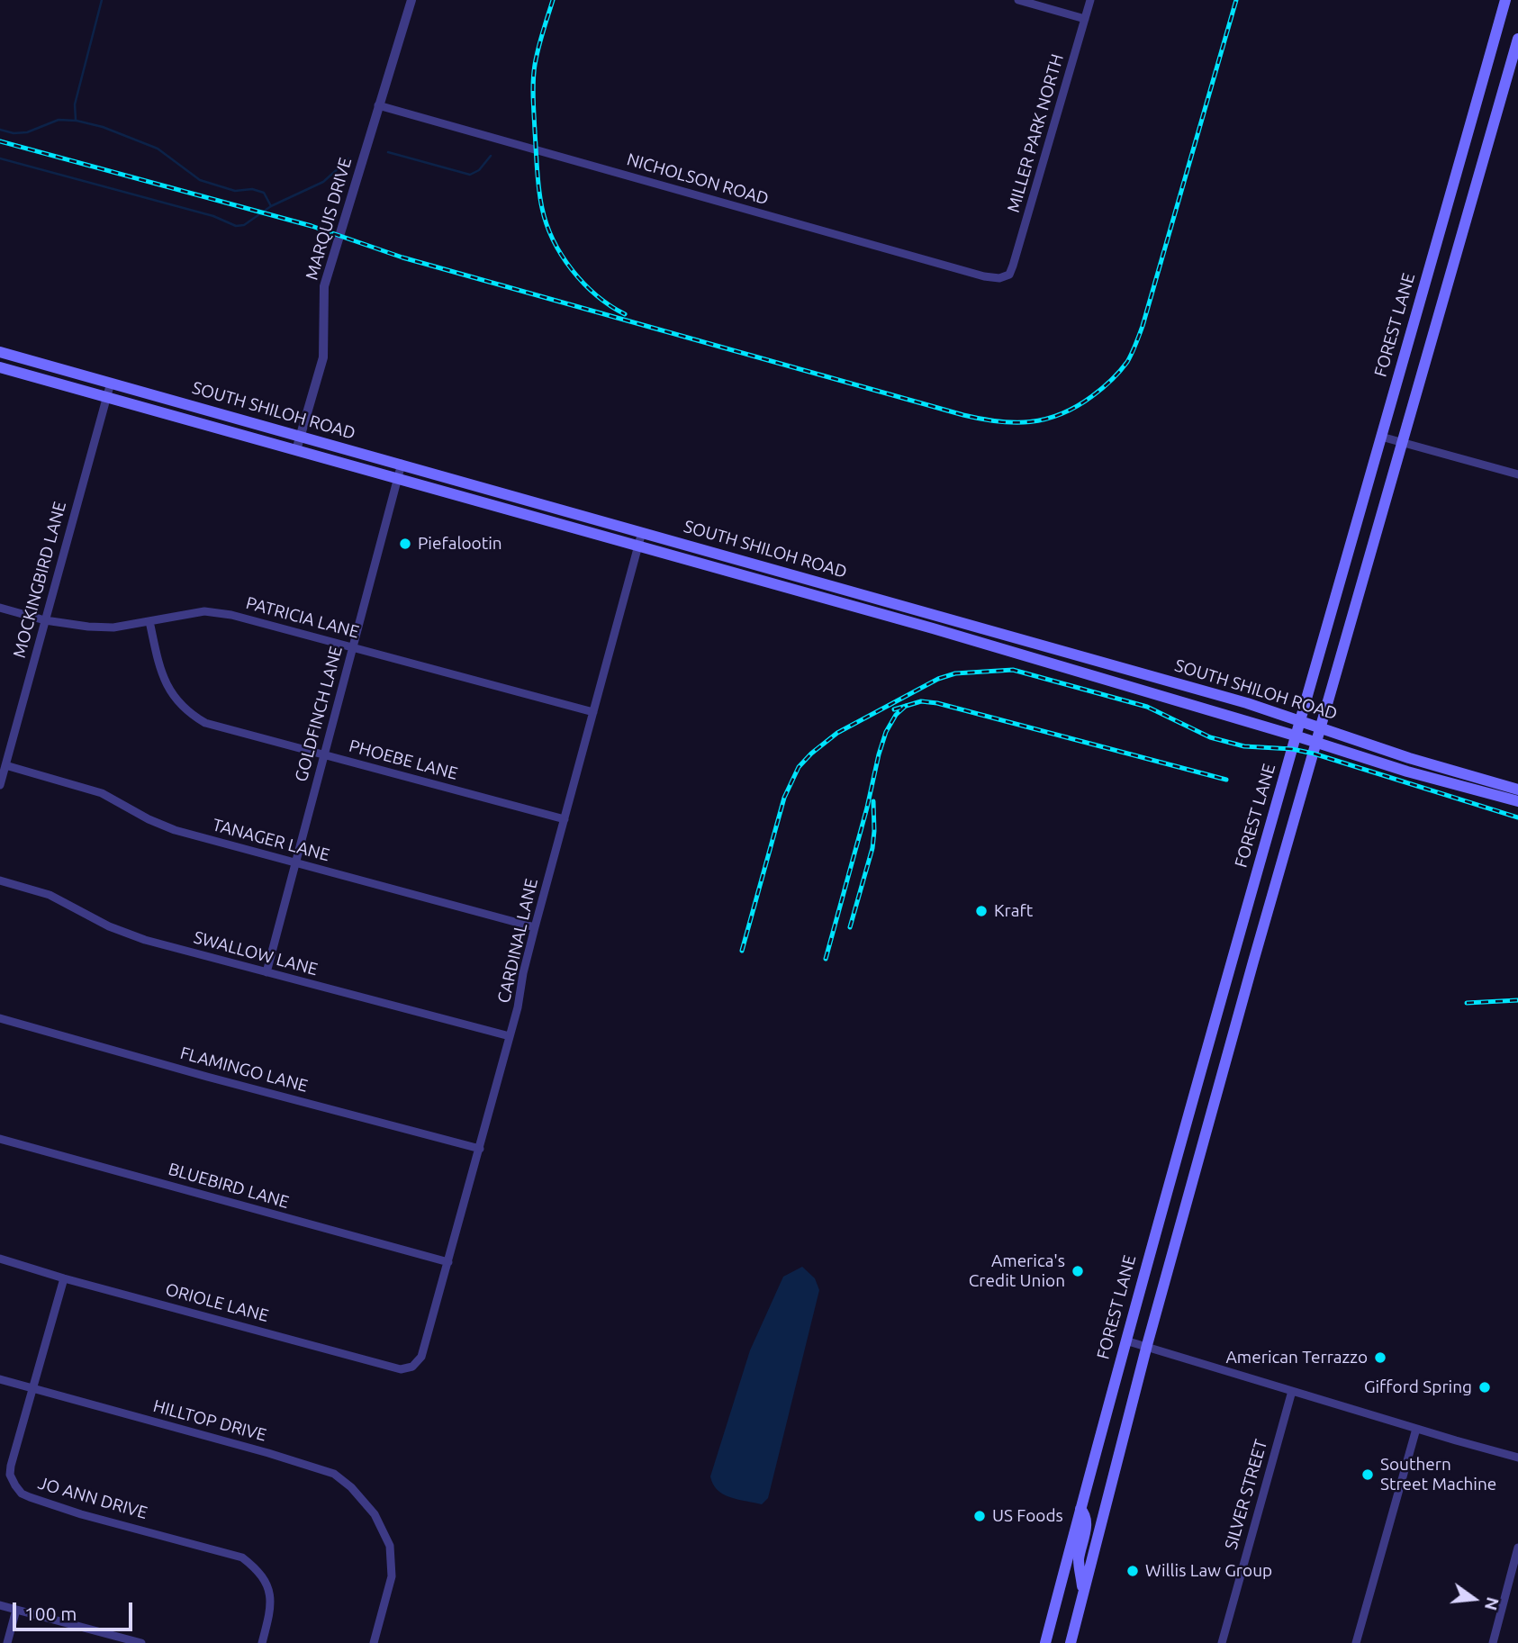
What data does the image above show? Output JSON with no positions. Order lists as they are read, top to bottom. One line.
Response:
{"streets":{"main road":["FOREST LANE","SOUTH SHILOH ROAD"],"street":["MILLER PARK NORTH","NICHOLSON ROAD","MARQUIS DRIVE","MOCKINGBIRD LANE","PATRICIA LANE","GOLDFINCH LANE","PHOEBE LANE","TANAGER LANE","CARDINAL LANE","SWALLOW LANE","FLAMINGO LANE","BLUEBIRD LANE","ORIOLE LANE","HILLTOP DRIVE","SILVER STREET","JO ANN DRIVE"]},"crossings":[["MILLER PARK NORTH","NICHOLSON ROAD"],["NICHOLSON ROAD","MARQUIS DRIVE"],["MARQUIS DRIVE","SOUTH SHILOH ROAD"],["FOREST LANE","SOUTH SHILOH ROAD"],["SOUTH SHILOH ROAD","MOCKINGBIRD LANE"],["SOUTH SHILOH ROAD","GOLDFINCH LANE"],["SOUTH SHILOH ROAD","CARDINAL LANE"],["MOCKINGBIRD LANE","PATRICIA LANE"],["MOCKINGBIRD LANE","TANAGER LANE"],["PATRICIA LANE","GOLDFINCH LANE"],["PATRICIA LANE","PHOEBE LANE"],["PATRICIA LANE","CARDINAL LANE"],["GOLDFINCH LANE","PHOEBE LANE"],["GOLDFINCH LANE","TANAGER LANE"],["GOLDFINCH LANE","SWALLOW LANE"],["PHOEBE LANE","CARDINAL LANE"],["TANAGER LANE","CARDINAL LANE"],["CARDINAL LANE","SWALLOW LANE"],["CARDINAL LANE","FLAMINGO LANE"],["CARDINAL LANE","BLUEBIRD LANE"],["CARDINAL LANE","ORIOLE LANE"],["ORIOLE LANE","JO ANN DRIVE"],["HILLTOP DRIVE","JO ANN DRIVE"]],"places":["Piefalootin","Kraft","America's Credit Union","American Terrazzo","Gifford Spring","Southern Street Machine","US Foods","Willis Law Group"],"scale_bar":"100 m","north":"right"}
